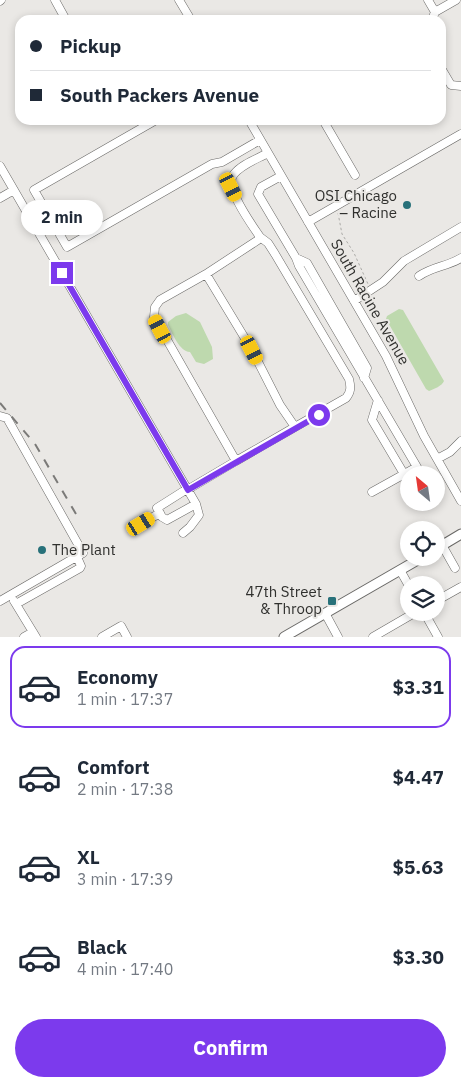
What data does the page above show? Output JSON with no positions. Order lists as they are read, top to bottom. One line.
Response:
{"streets":{"street":["South Racine Avenue"]},"places":{"other":["OSI Chicago – Racine","The Plant"],"transit":["47th Street & Throop"]},"north":"top left","page":{"banner":["Pickup","South Packers Avenue"],"bubble":"2 min","list":[{"name":"Economy","note":"1 min · 17:37","value":"$3.31"},{"name":"Comfort","note":"2 min · 17:38","value":"$4.47"},{"name":"XL","note":"3 min · 17:39","value":"$5.63"},{"name":"Black","note":"4 min · 17:40","value":"$3.30"}],"buttons":"Confirm"}}
